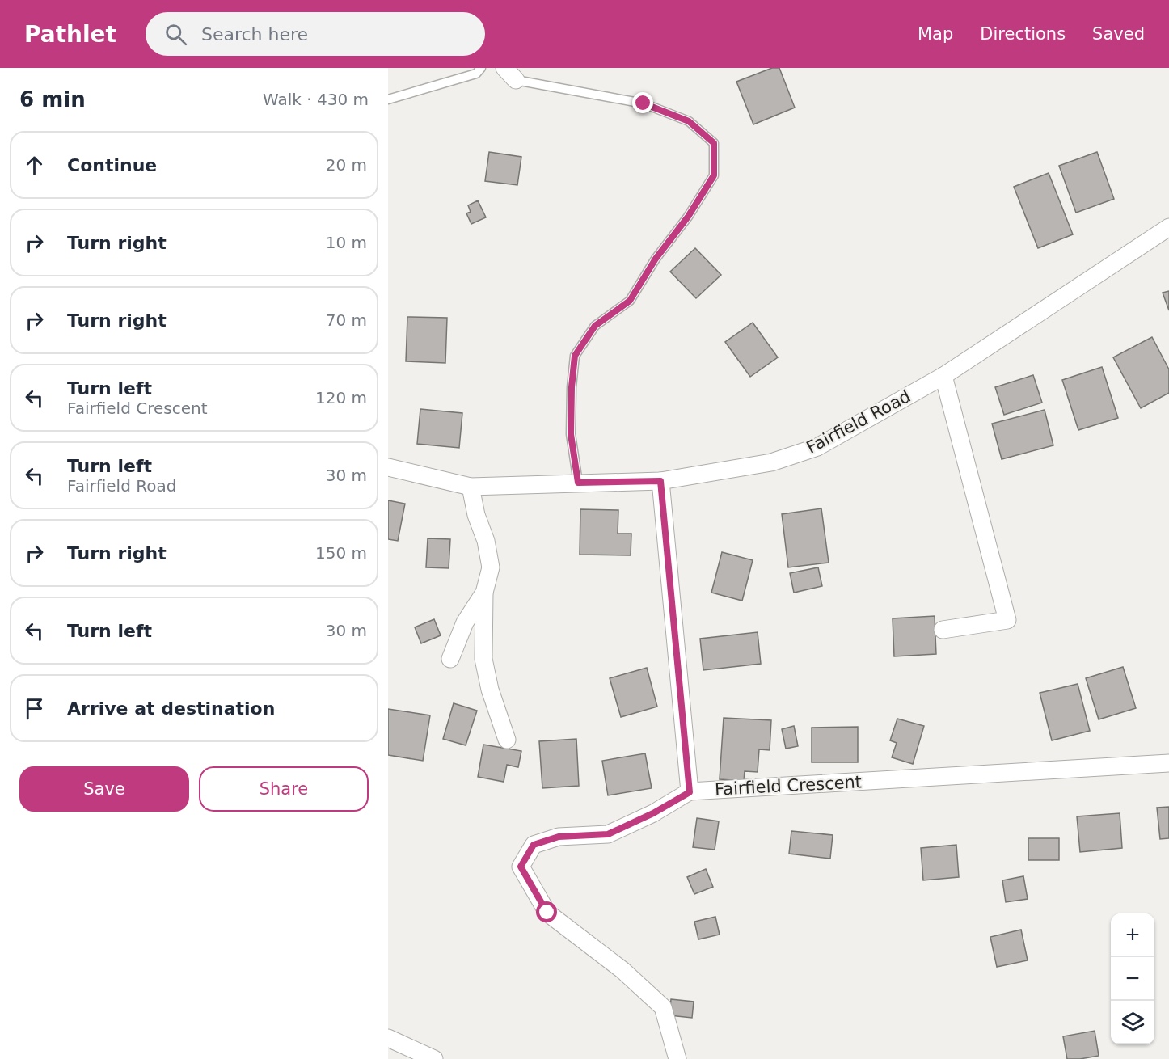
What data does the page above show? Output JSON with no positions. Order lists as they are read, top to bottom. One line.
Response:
{"streets":{"street":["Fairfield Road","Fairfield Crescent"]},"crossings":[["Fairfield Road","Fairfield Crescent"]],"page":{"header":"Pathlet","search":"Search here","nav":["Map","Directions","Saved"],"heading":["6 min","Walk · 430 m"],"list":[["Continue","20 m"],["Turn right","10 m"],["Turn right","70 m"],["Turn left","Fairfield Crescent","120 m"],["Turn left","Fairfield Road","30 m"],["Turn right","150 m"],["Turn left","30 m"],"Arrive at destination"],"buttons":["Save","Share"],"map_buttons":["+","−"]}}
